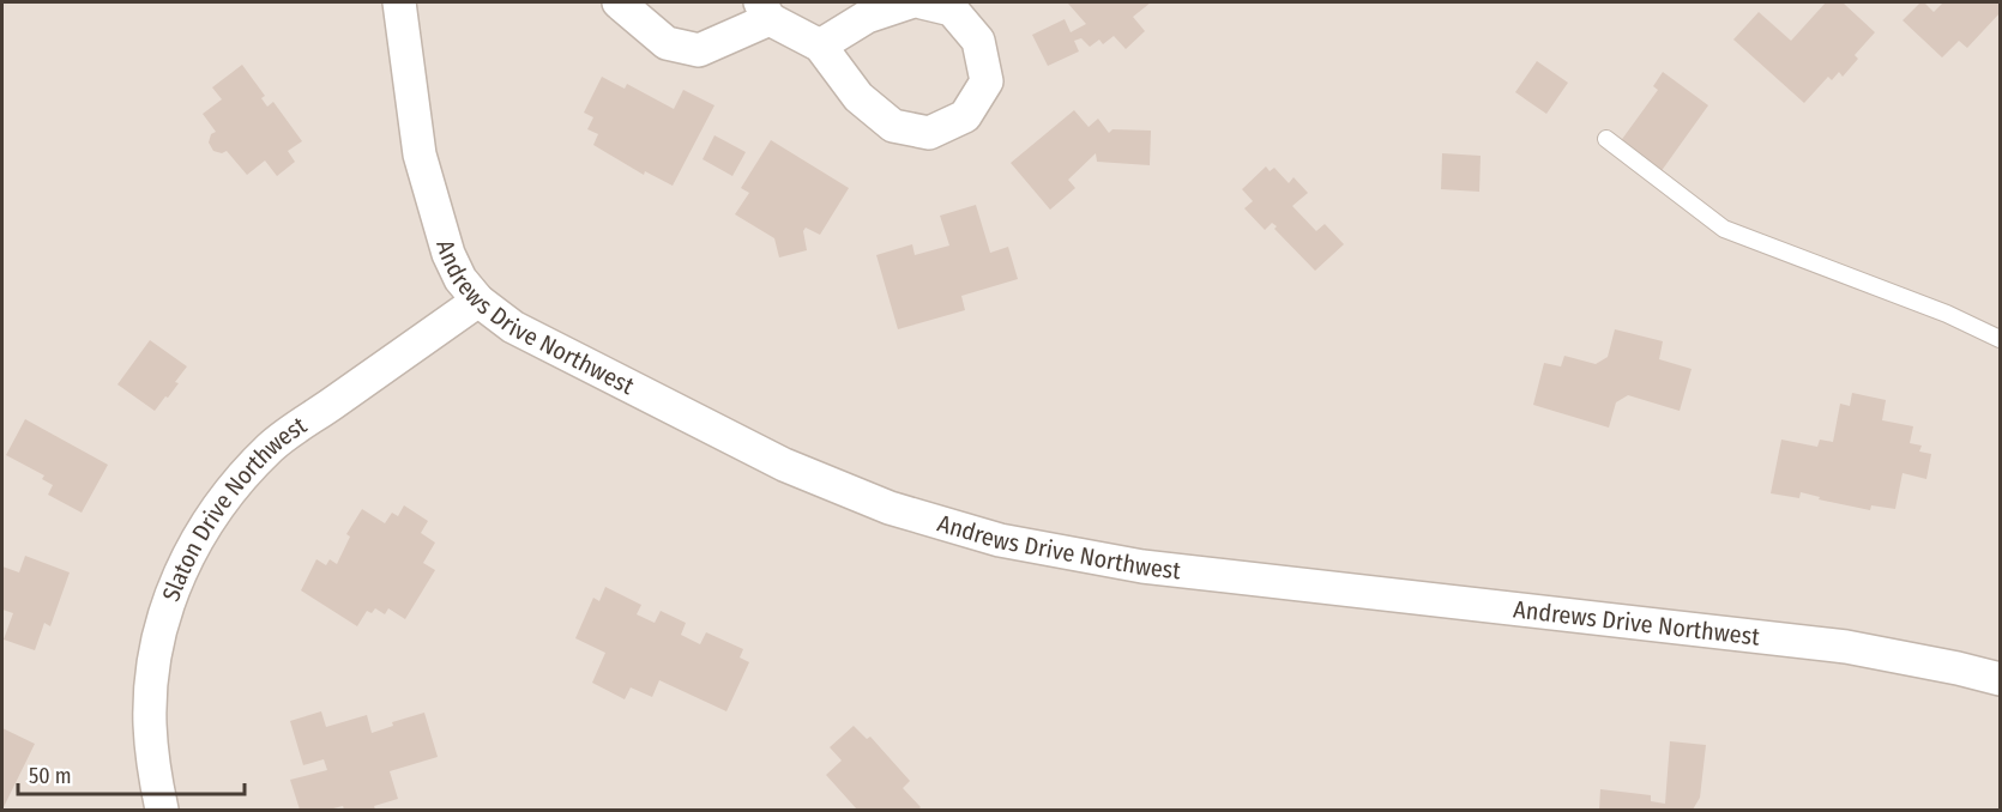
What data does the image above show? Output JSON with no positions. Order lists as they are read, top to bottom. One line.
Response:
{"streets":{"street":["Andrews Drive Northwest","Slaton Drive Northwest"]},"crossings":[["Andrews Drive Northwest","Slaton Drive Northwest"]],"scale_bar":"50 m"}
